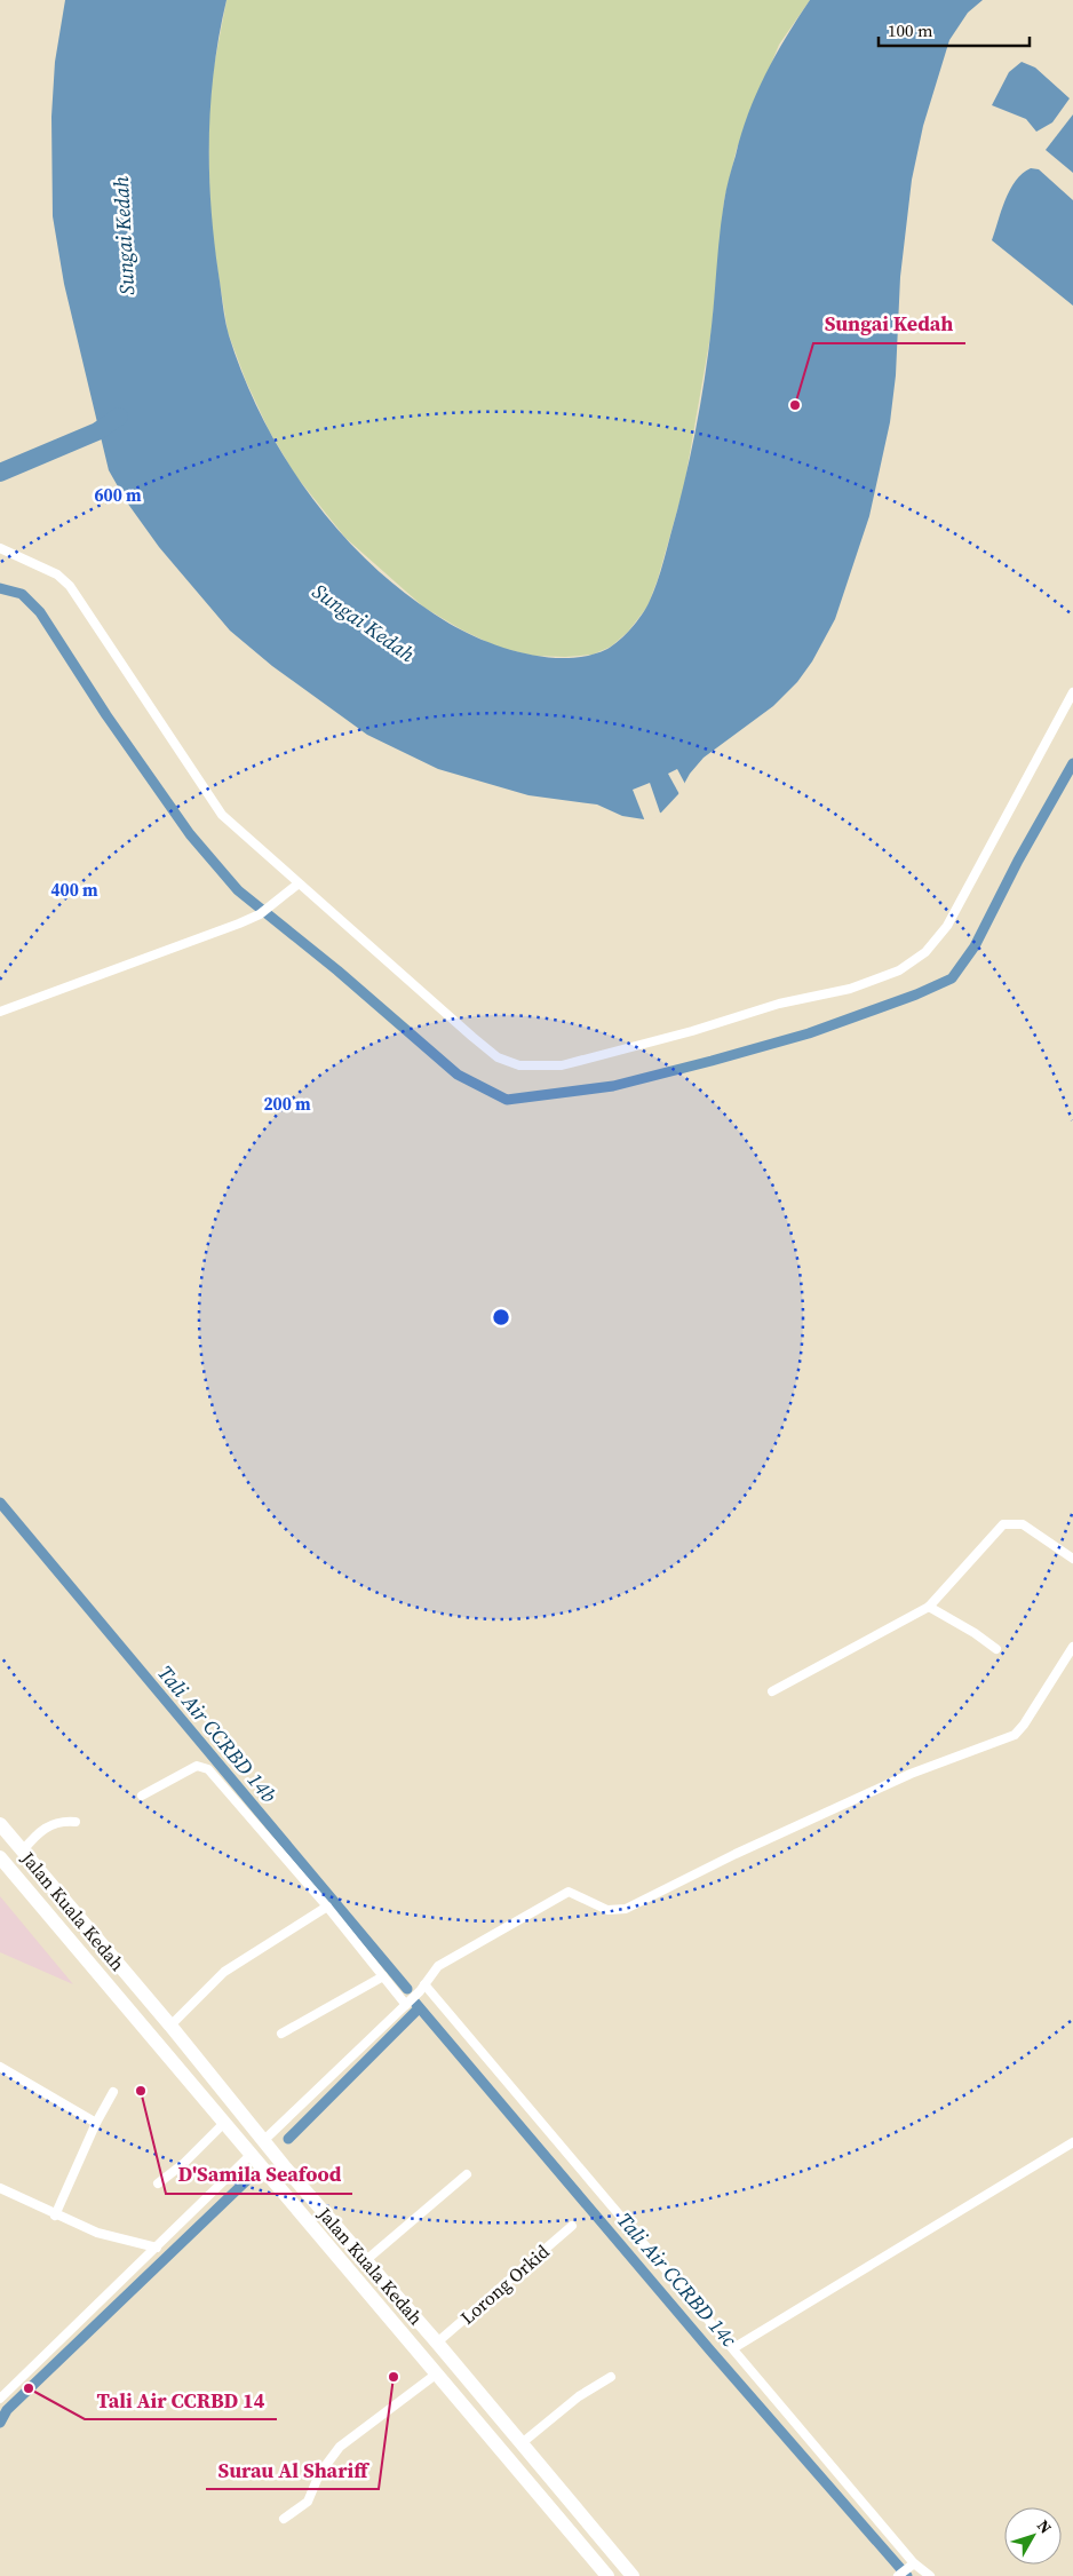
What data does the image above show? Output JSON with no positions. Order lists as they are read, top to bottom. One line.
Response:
{"streets":{"main road":["Jalan Kuala Kedah"],"street":["Lorong Orkid"]},"crossings":[["Jalan Kuala Kedah","Lorong Orkid"]],"water":["Sungai Kedah","Tali Air CCRBD 14b","Tali Air CCRBD 14c"],"places":["Sungai Kedah","D'Samila Seafood","Surau Al Shariff","Tali Air CCRBD 14"],"scale_bar":"100 m","north":"top right","rings":["600 m","400 m","200 m"]}
